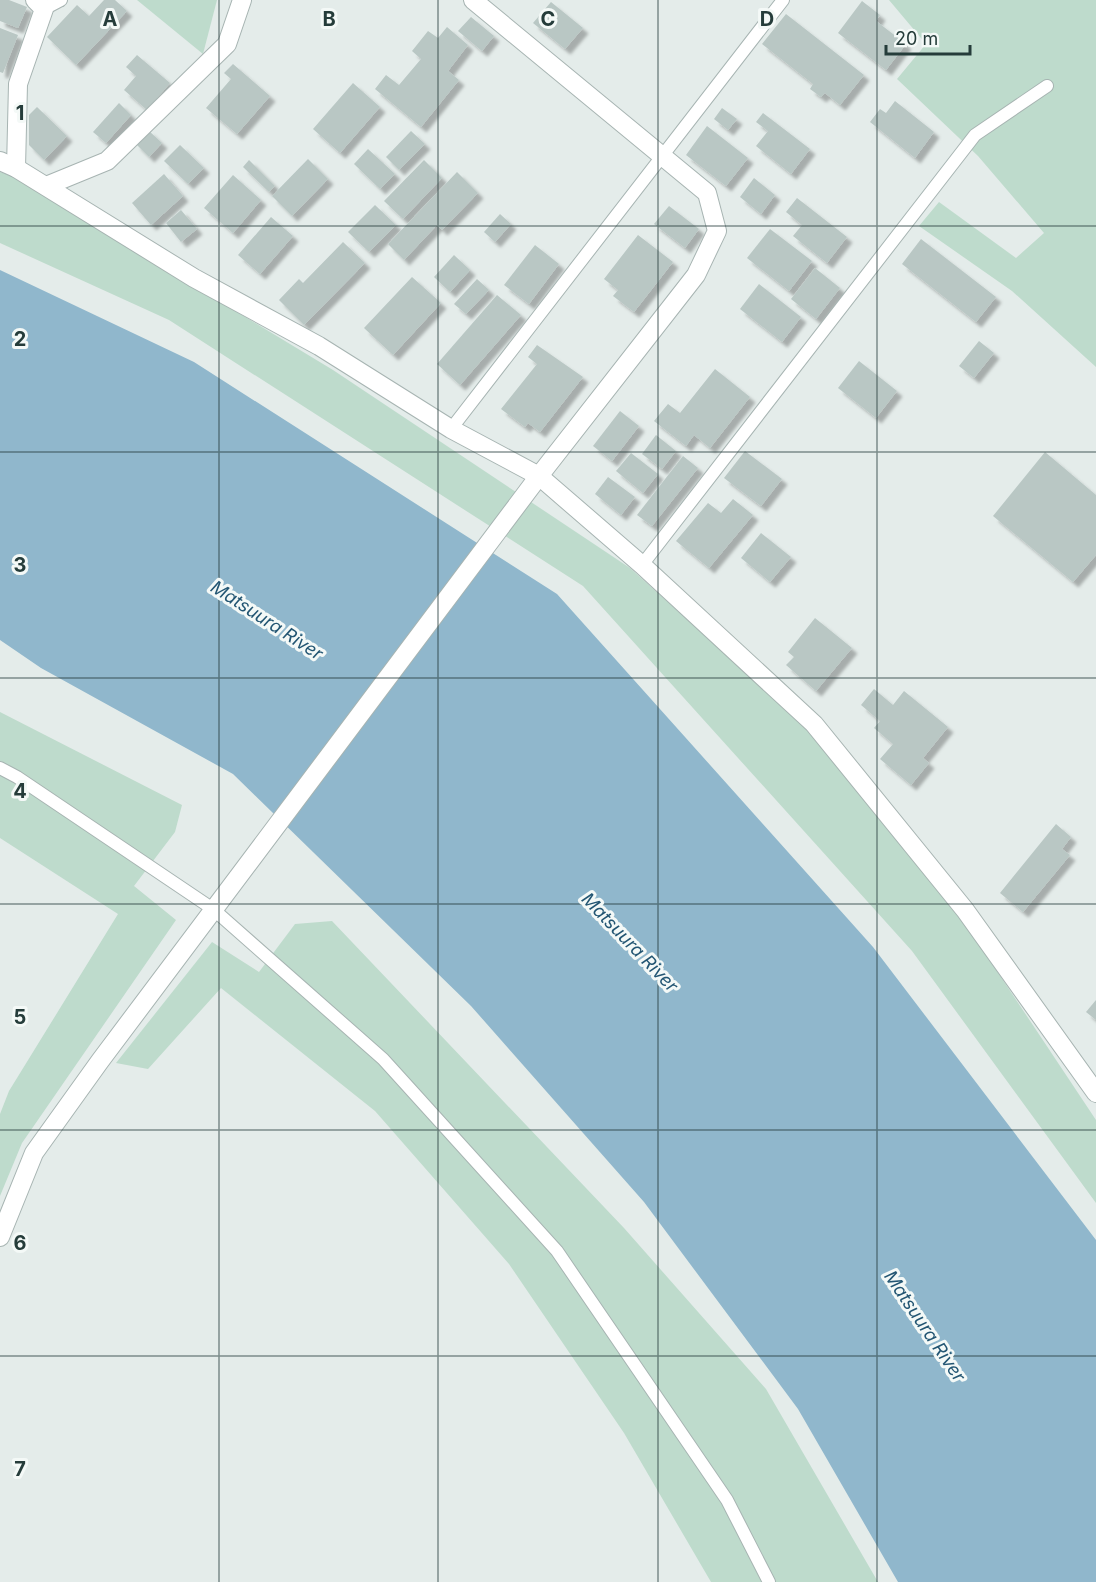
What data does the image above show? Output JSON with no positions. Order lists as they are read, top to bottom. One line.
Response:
{"water":["Matsuura River"],"scale_bar":"20 m","grid":{"columns":["A","B","C","D"],"rows":["1","2","3","4","5","6","7"]}}
